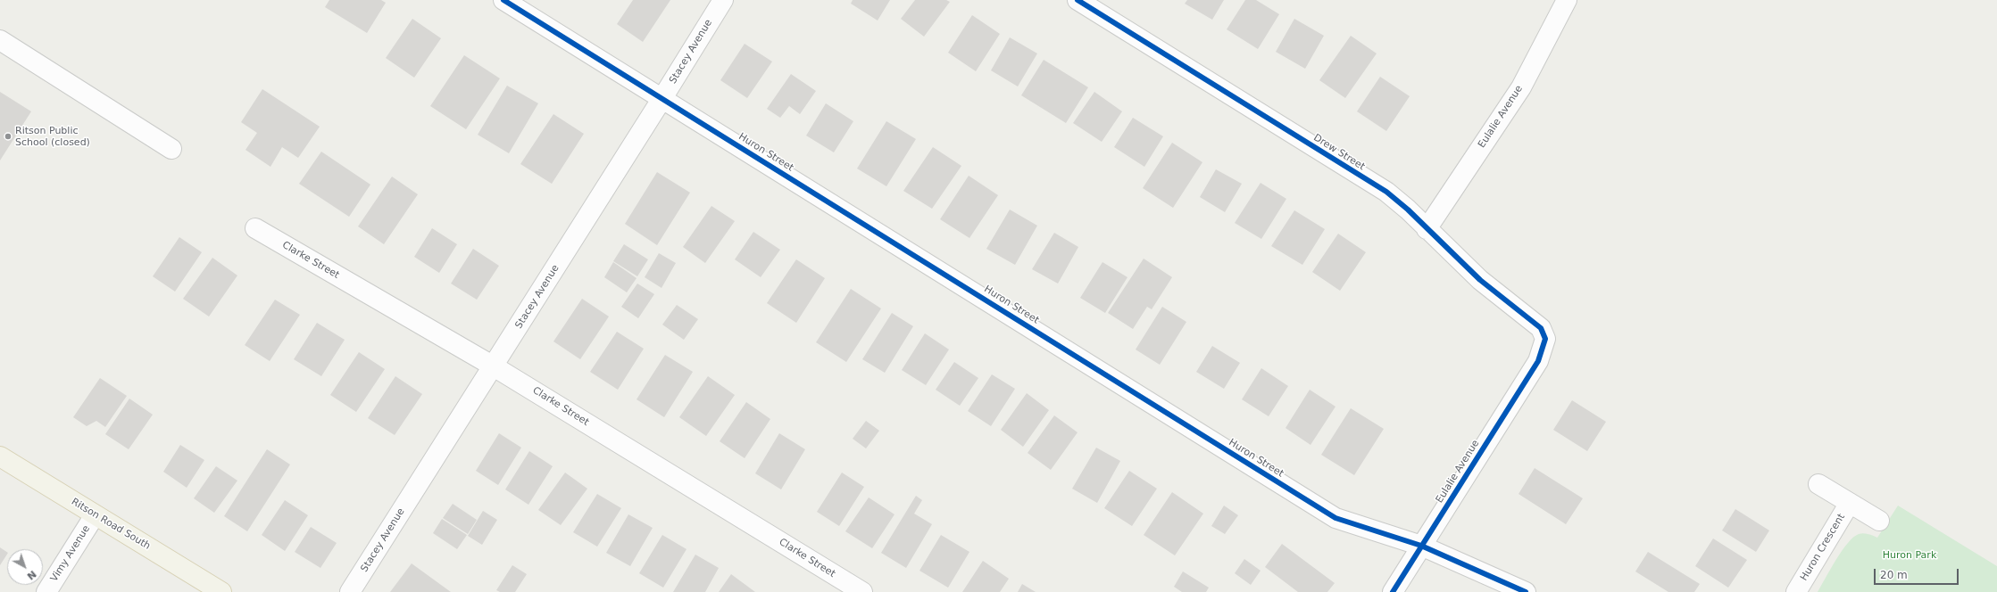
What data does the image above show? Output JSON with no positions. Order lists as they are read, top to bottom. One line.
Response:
{"streets":{"main road":["Ritson Road South"],"street":["Stacey Avenue","Eulalie Avenue","Huron Street","Drew Street","Clarke Street","Huron Crescent","Vimy Avenue"]},"crossings":[["Stacey Avenue","Huron Street"],["Stacey Avenue","Clarke Street"],["Eulalie Avenue","Huron Street"],["Eulalie Avenue","Drew Street"],["Ritson Road South","Vimy Avenue"]],"parks":["Huron Park"],"places":["Ritson Public School (closed)"],"scale_bar":"20 m","north":"bottom right"}
